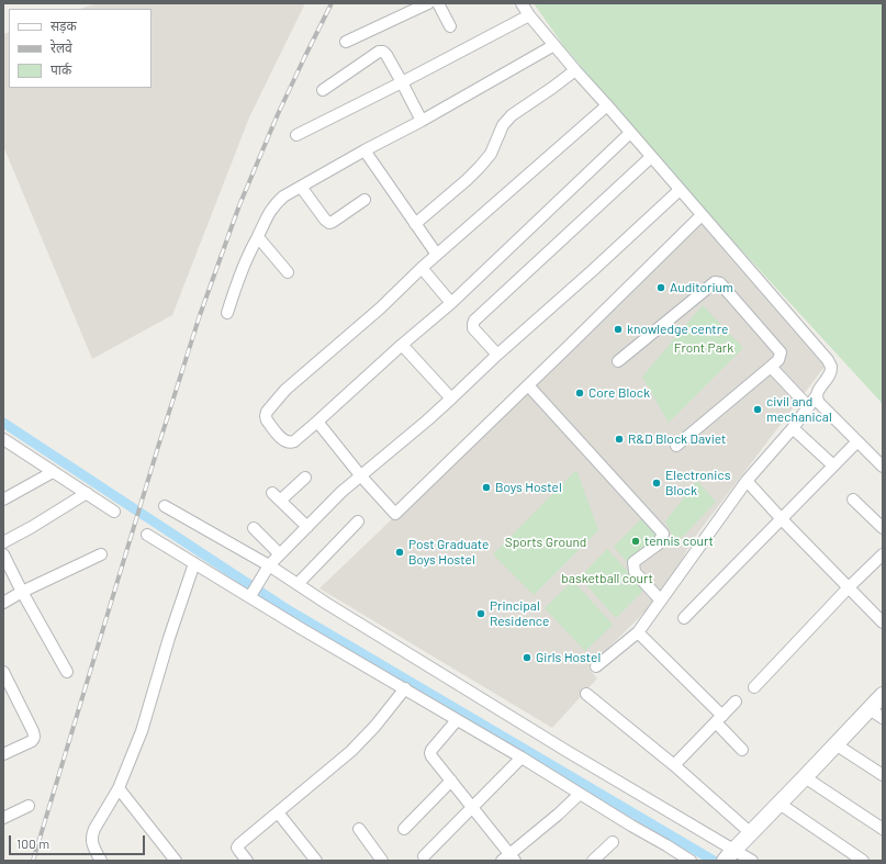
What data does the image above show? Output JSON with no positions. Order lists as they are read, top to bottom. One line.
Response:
{"parks":["Front Park","Sports Ground","basketball court"],"places":["Auditorium","knowledge centre","Core Block","civil and mechanical","R&D Block Daviet","Electronics Block","Boys Hostel","tennis court","Post Graduate Boys Hostel","Principal Residence","Girls Hostel"],"legend":["सड़क","रेलवे","पार्क"],"scale_bar":"100 m"}
